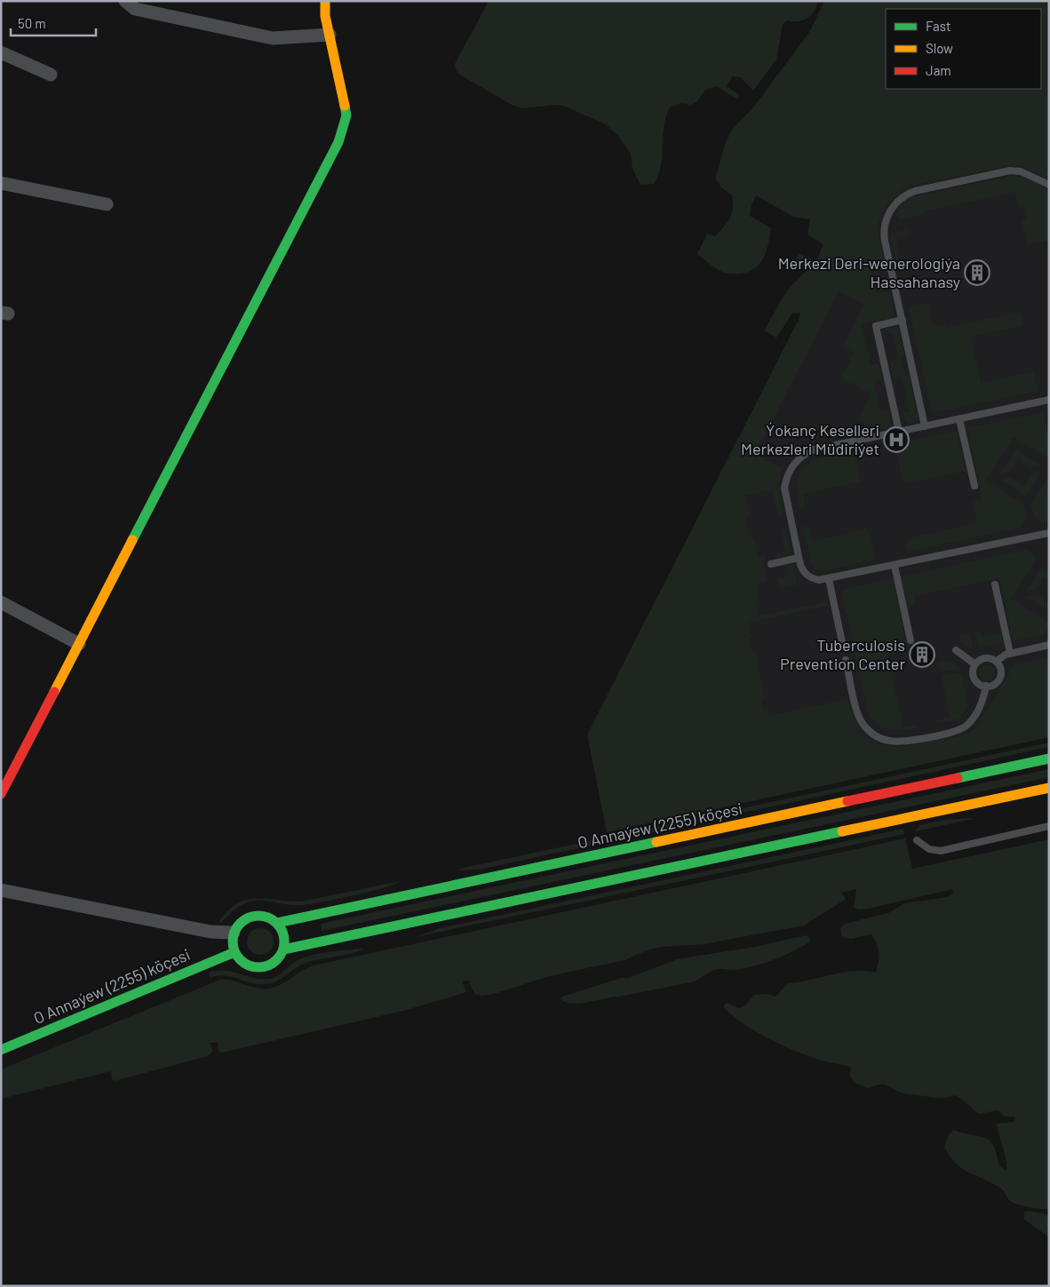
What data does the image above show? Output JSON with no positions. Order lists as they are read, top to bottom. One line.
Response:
{"streets":{"main road":["O Annaýew (2255) köçesi"]},"places":{"building":["Merkezi Deri-wenerologiýa Hassahanasy","Tuberculosis Prevention Center"],"hospital":["Ýokanç Keselleri Merkezleri Müdiriýet"]},"legend":["Fast","Slow","Jam"],"scale_bar":"50 m"}
